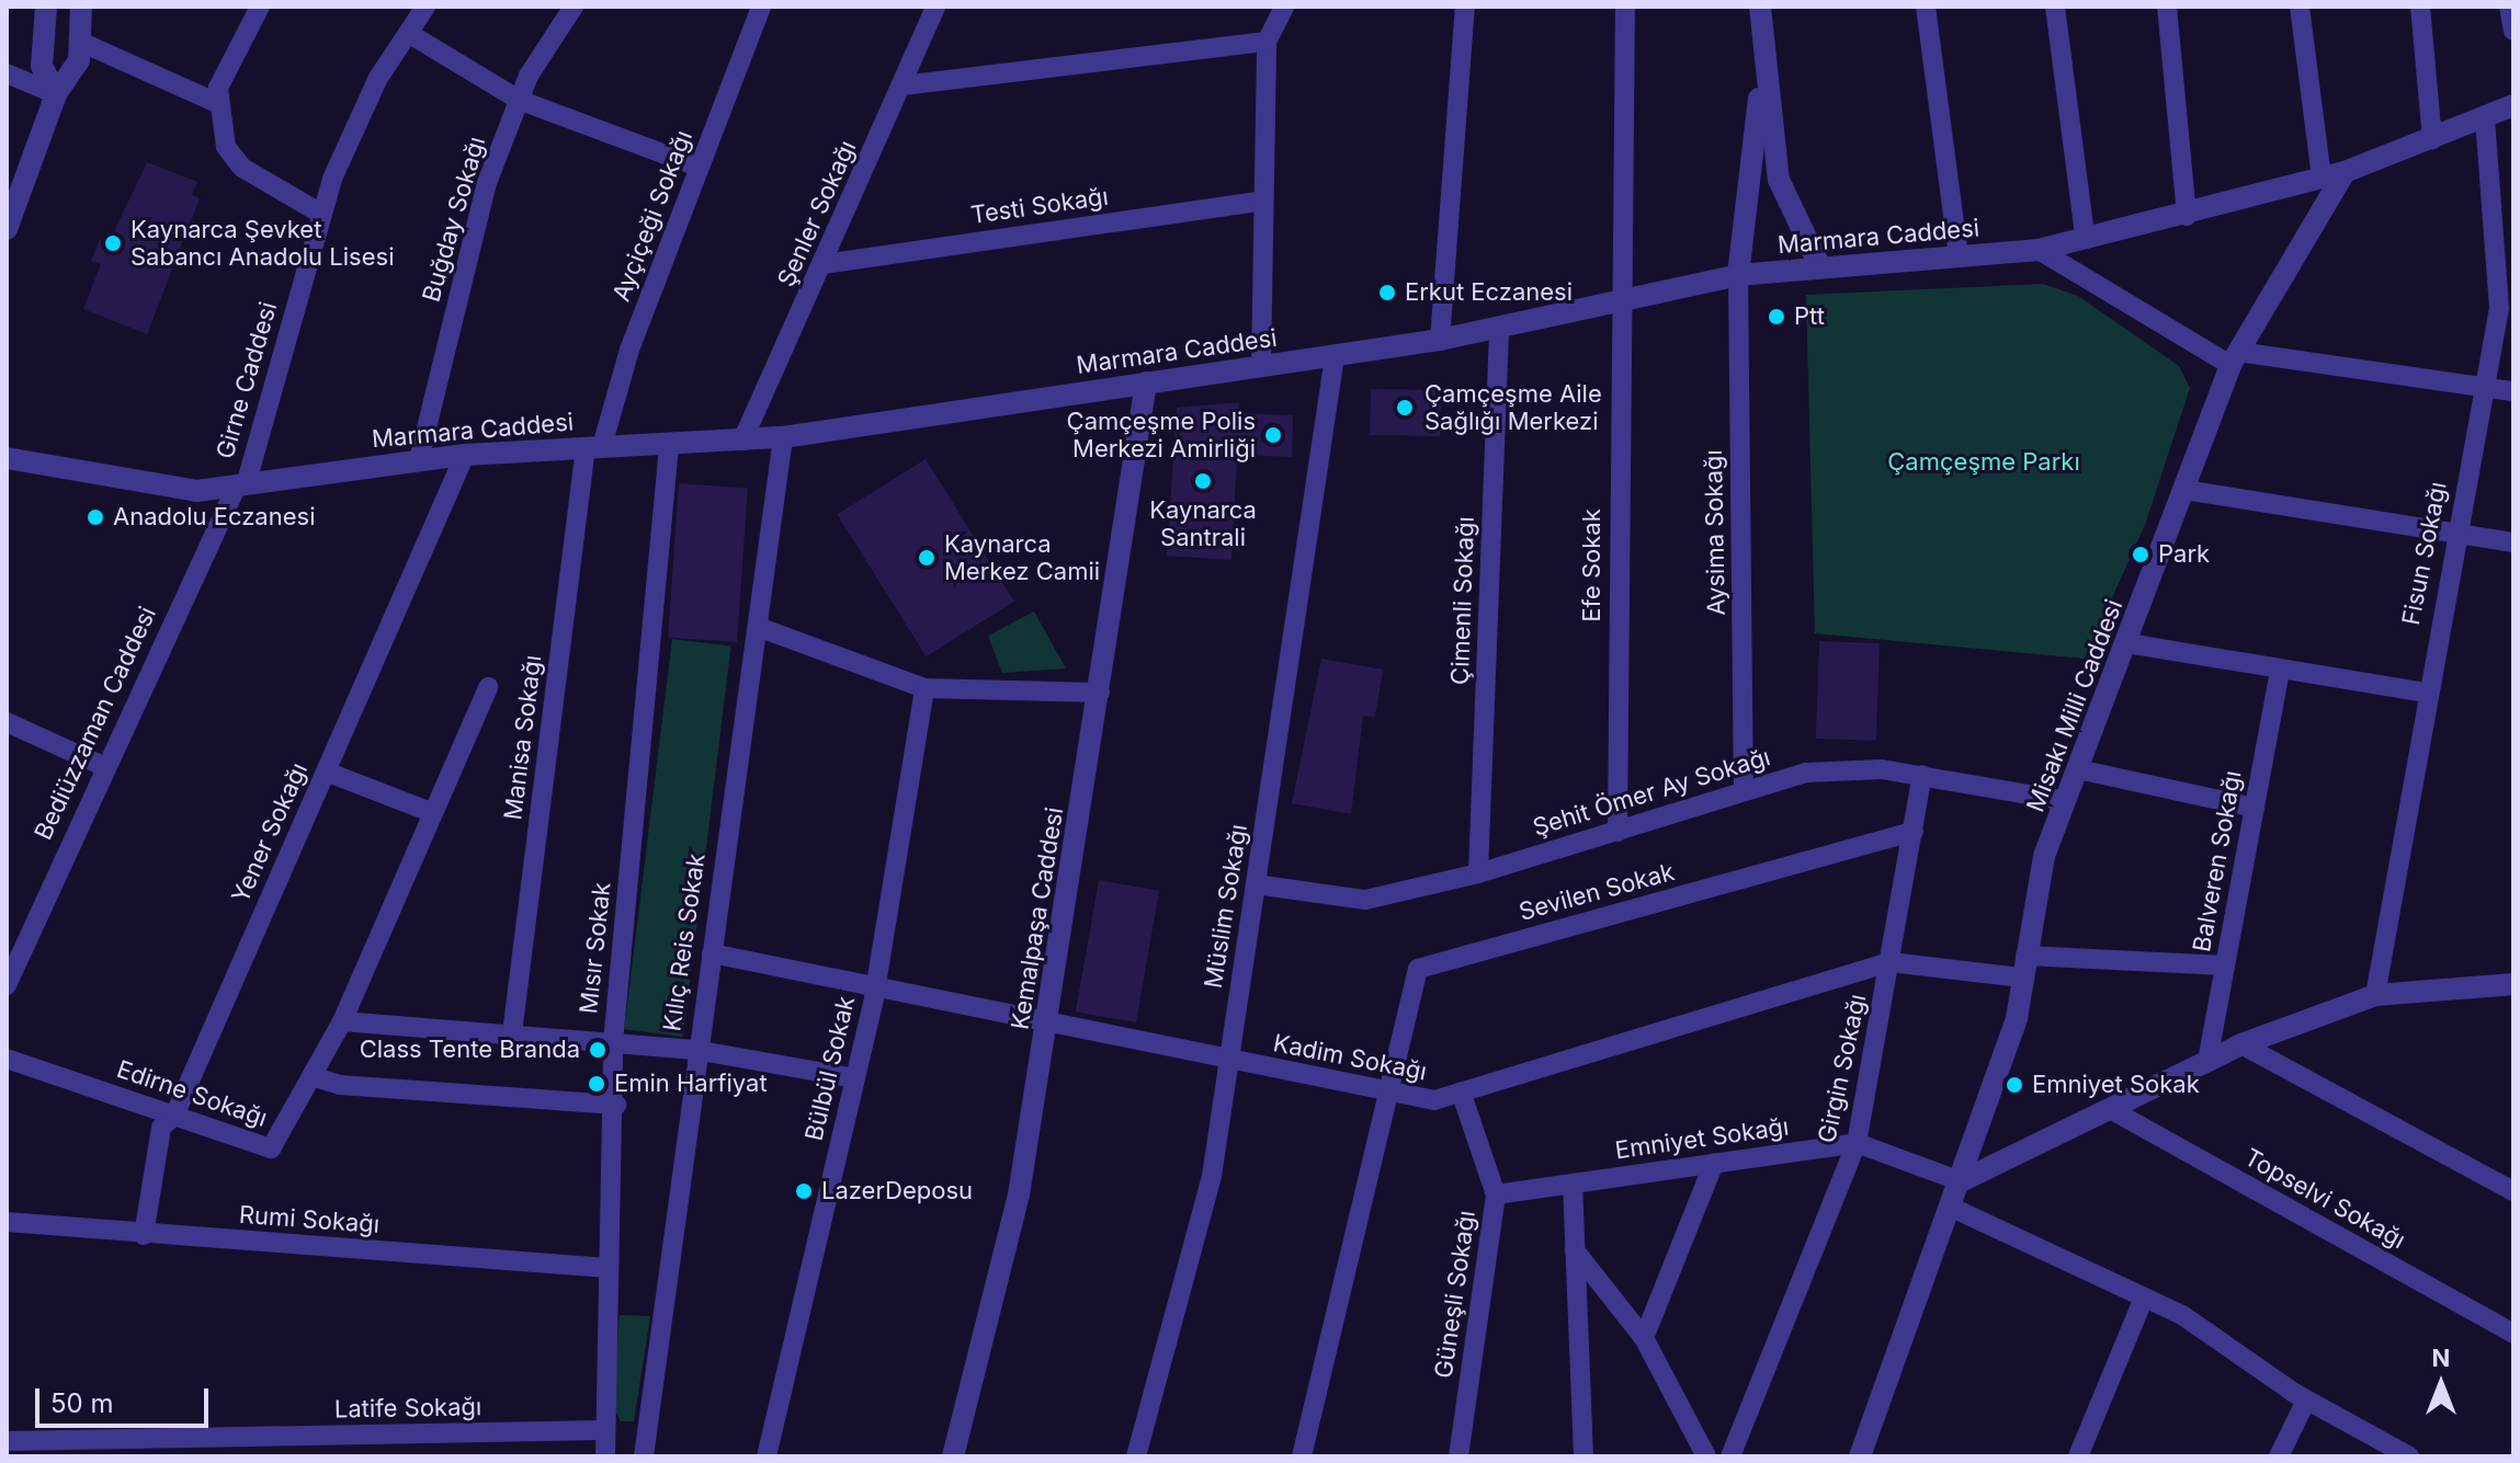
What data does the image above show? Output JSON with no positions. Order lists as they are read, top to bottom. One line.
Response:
{"streets":{"street":["Testi Sokağı","Şenler Sokağı","Ayçiçeği Sokağı","Buğday Sokağı","Marmara Caddesi","Girne Caddesi","Aysima Sokağı","Fisun Sokağı","Efe Sokak","Çimenli Sokağı","Misakı Milli Caddesi","Bediüzzaman Caddesi","Manisa Sokağı","Şehit Ömer Ay Sokağı","Yener Sokağı","Balveren Sokağı","Sevilen Sokak","Müslim Sokağı","Kemalpaşa Caddesi","Kılıç Reis Sokak","Mısır Sokak","Kadim Sokağı","Bülbül Sokak","Girgin Sokağı","Edirne Sokağı","Emniyet Sokağı","Topselvi Sokağı","Rumi Sokağı","Güneşli Sokağı","Latife Sokağı"]},"crossings":[["Testi Sokağı","Şenler Sokağı"],["Şenler Sokağı","Marmara Caddesi"],["Ayçiçeği Sokağı","Marmara Caddesi"],["Ayçiçeği Sokağı","Manisa Sokağı"],["Buğday Sokağı","Marmara Caddesi"],["Marmara Caddesi","Girne Caddesi"],["Marmara Caddesi","Aysima Sokağı"],["Marmara Caddesi","Efe Sokak"],["Marmara Caddesi","Çimenli Sokağı"],["Marmara Caddesi","Misakı Milli Caddesi"],["Marmara Caddesi","Bediüzzaman Caddesi"],["Marmara Caddesi","Manisa Sokağı"],["Marmara Caddesi","Yener Sokağı"],["Marmara Caddesi","Müslim Sokağı"],["Marmara Caddesi","Kemalpaşa Caddesi"],["Marmara Caddesi","Kılıç Reis Sokak"],["Marmara Caddesi","Mısır Sokak"],["Girne Caddesi","Bediüzzaman Caddesi"],["Aysima Sokağı","Şehit Ömer Ay Sokağı"],["Efe Sokak","Şehit Ömer Ay Sokağı"],["Çimenli Sokağı","Şehit Ömer Ay Sokağı"],["Misakı Milli Caddesi","Şehit Ömer Ay Sokağı"],["Misakı Milli Caddesi","Kadim Sokağı"],["Misakı Milli Caddesi","Emniyet Sokağı"],["Şehit Ömer Ay Sokağı","Müslim Sokağı"],["Şehit Ömer Ay Sokağı","Girgin Sokağı"],["Yener Sokağı","Edirne Sokağı"],["Yener Sokağı","Rumi Sokağı"],["Balveren Sokağı","Kadim Sokağı"],["Sevilen Sokak","Kadim Sokağı"],["Sevilen Sokak","Girgin Sokağı"],["Müslim Sokağı","Kadim Sokağı"],["Kemalpaşa Caddesi","Kadim Sokağı"],["Kılıç Reis Sokak","Kadim Sokağı"],["Mısır Sokak","Rumi Sokağı"],["Mısır Sokak","Latife Sokağı"],["Kadim Sokağı","Bülbül Sokak"],["Kadim Sokağı","Girgin Sokağı"],["Kadim Sokağı","Güneşli Sokağı"],["Girgin Sokağı","Emniyet Sokağı"],["Emniyet Sokağı","Güneşli Sokağı"]],"parks":["Çamçeşme Parkı"],"places":["Kaynarca Şevket Sabancı Anadolu Lisesi","Erkut Eczanesi","Ptt","Çamçeşme Aile Sağlığı Merkezi","Çamçeşme Polis Merkezi Amirliği","Kaynarca Santrali","Anadolu Eczanesi","Park","Kaynarca Merkez Camii","Class Tente Branda","Emin Harfiyat","Emniyet Sokak","LazerDeposu"],"scale_bar":"50 m","north":"top"}
